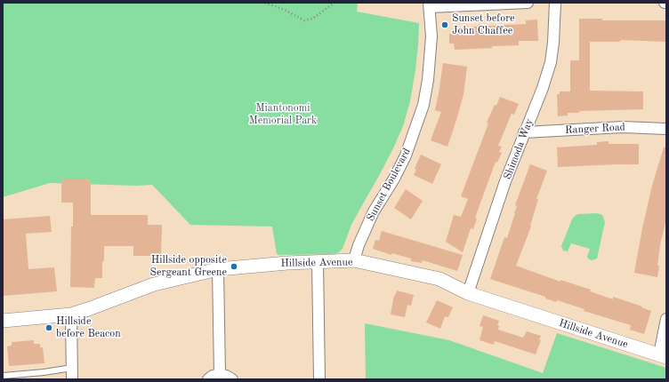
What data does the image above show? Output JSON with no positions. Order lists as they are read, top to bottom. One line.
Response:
{"streets":{"street":["Ranger Road","Shimoda Way","Sunset Boulevard","Hillside Avenue"]},"crossings":[["Ranger Road","Shimoda Way"],["Shimoda Way","Hillside Avenue"],["Sunset Boulevard","Hillside Avenue"]],"parks":["Miantonomi Memorial Park"],"places":["Sunset before John Chaffee","Hillside opposite Sergeant Greene","Hillside before Beacon"]}
